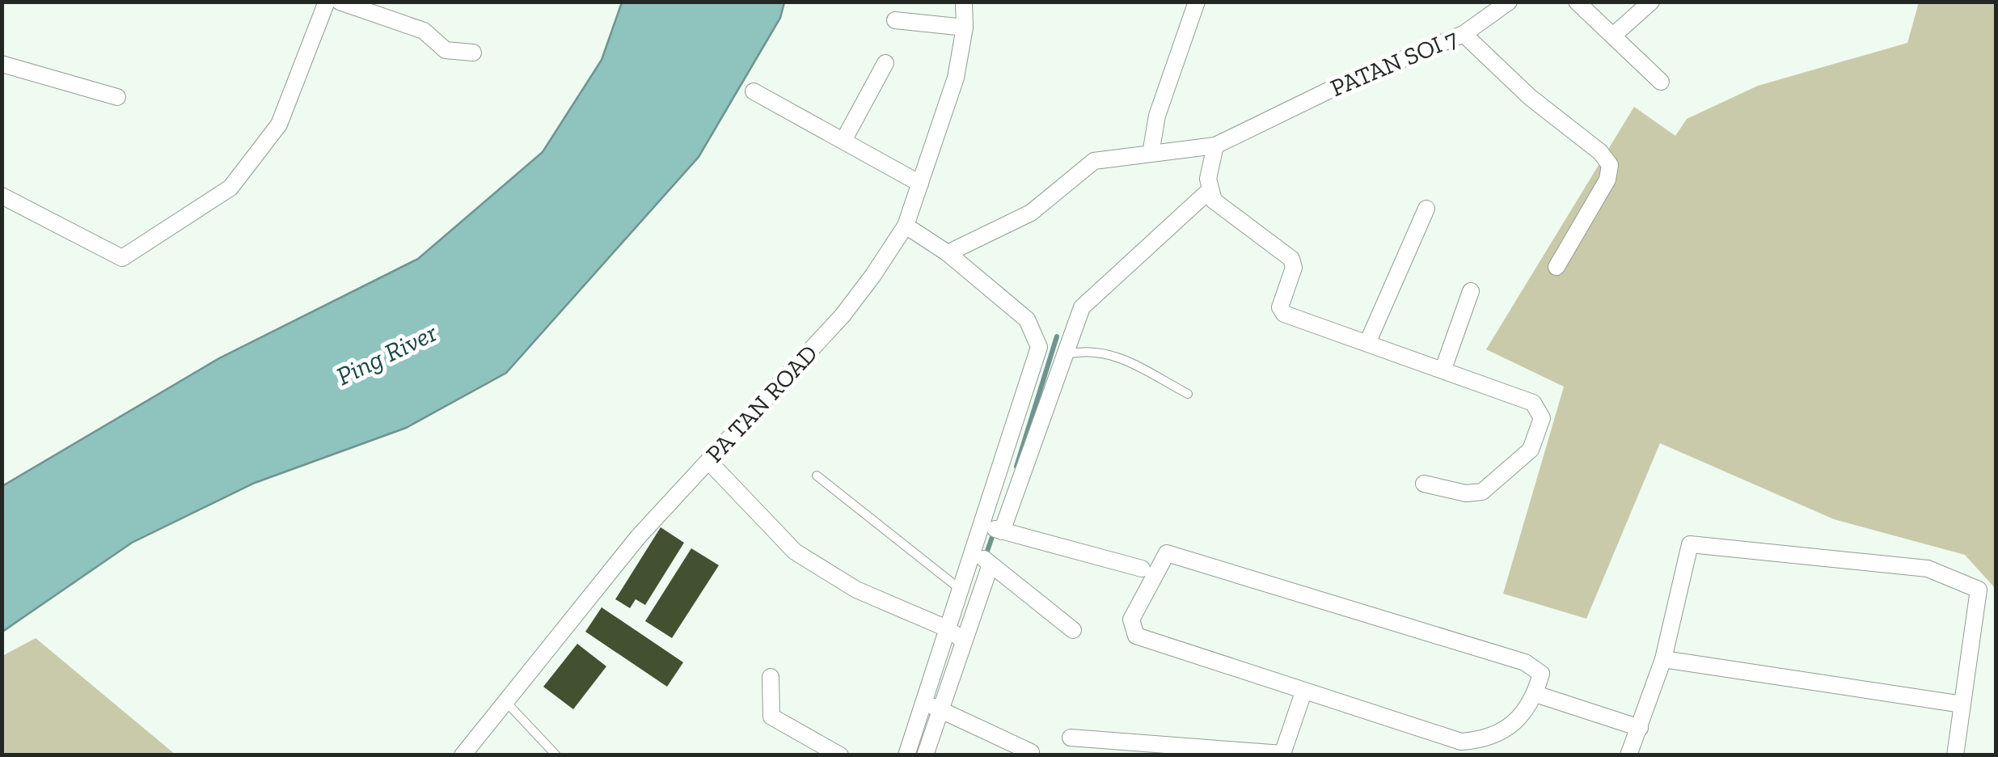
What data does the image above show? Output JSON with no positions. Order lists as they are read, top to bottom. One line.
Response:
{"streets":{"street":["PATAN SOI 7","PA TAN ROAD"]},"water":["Ping River"]}
